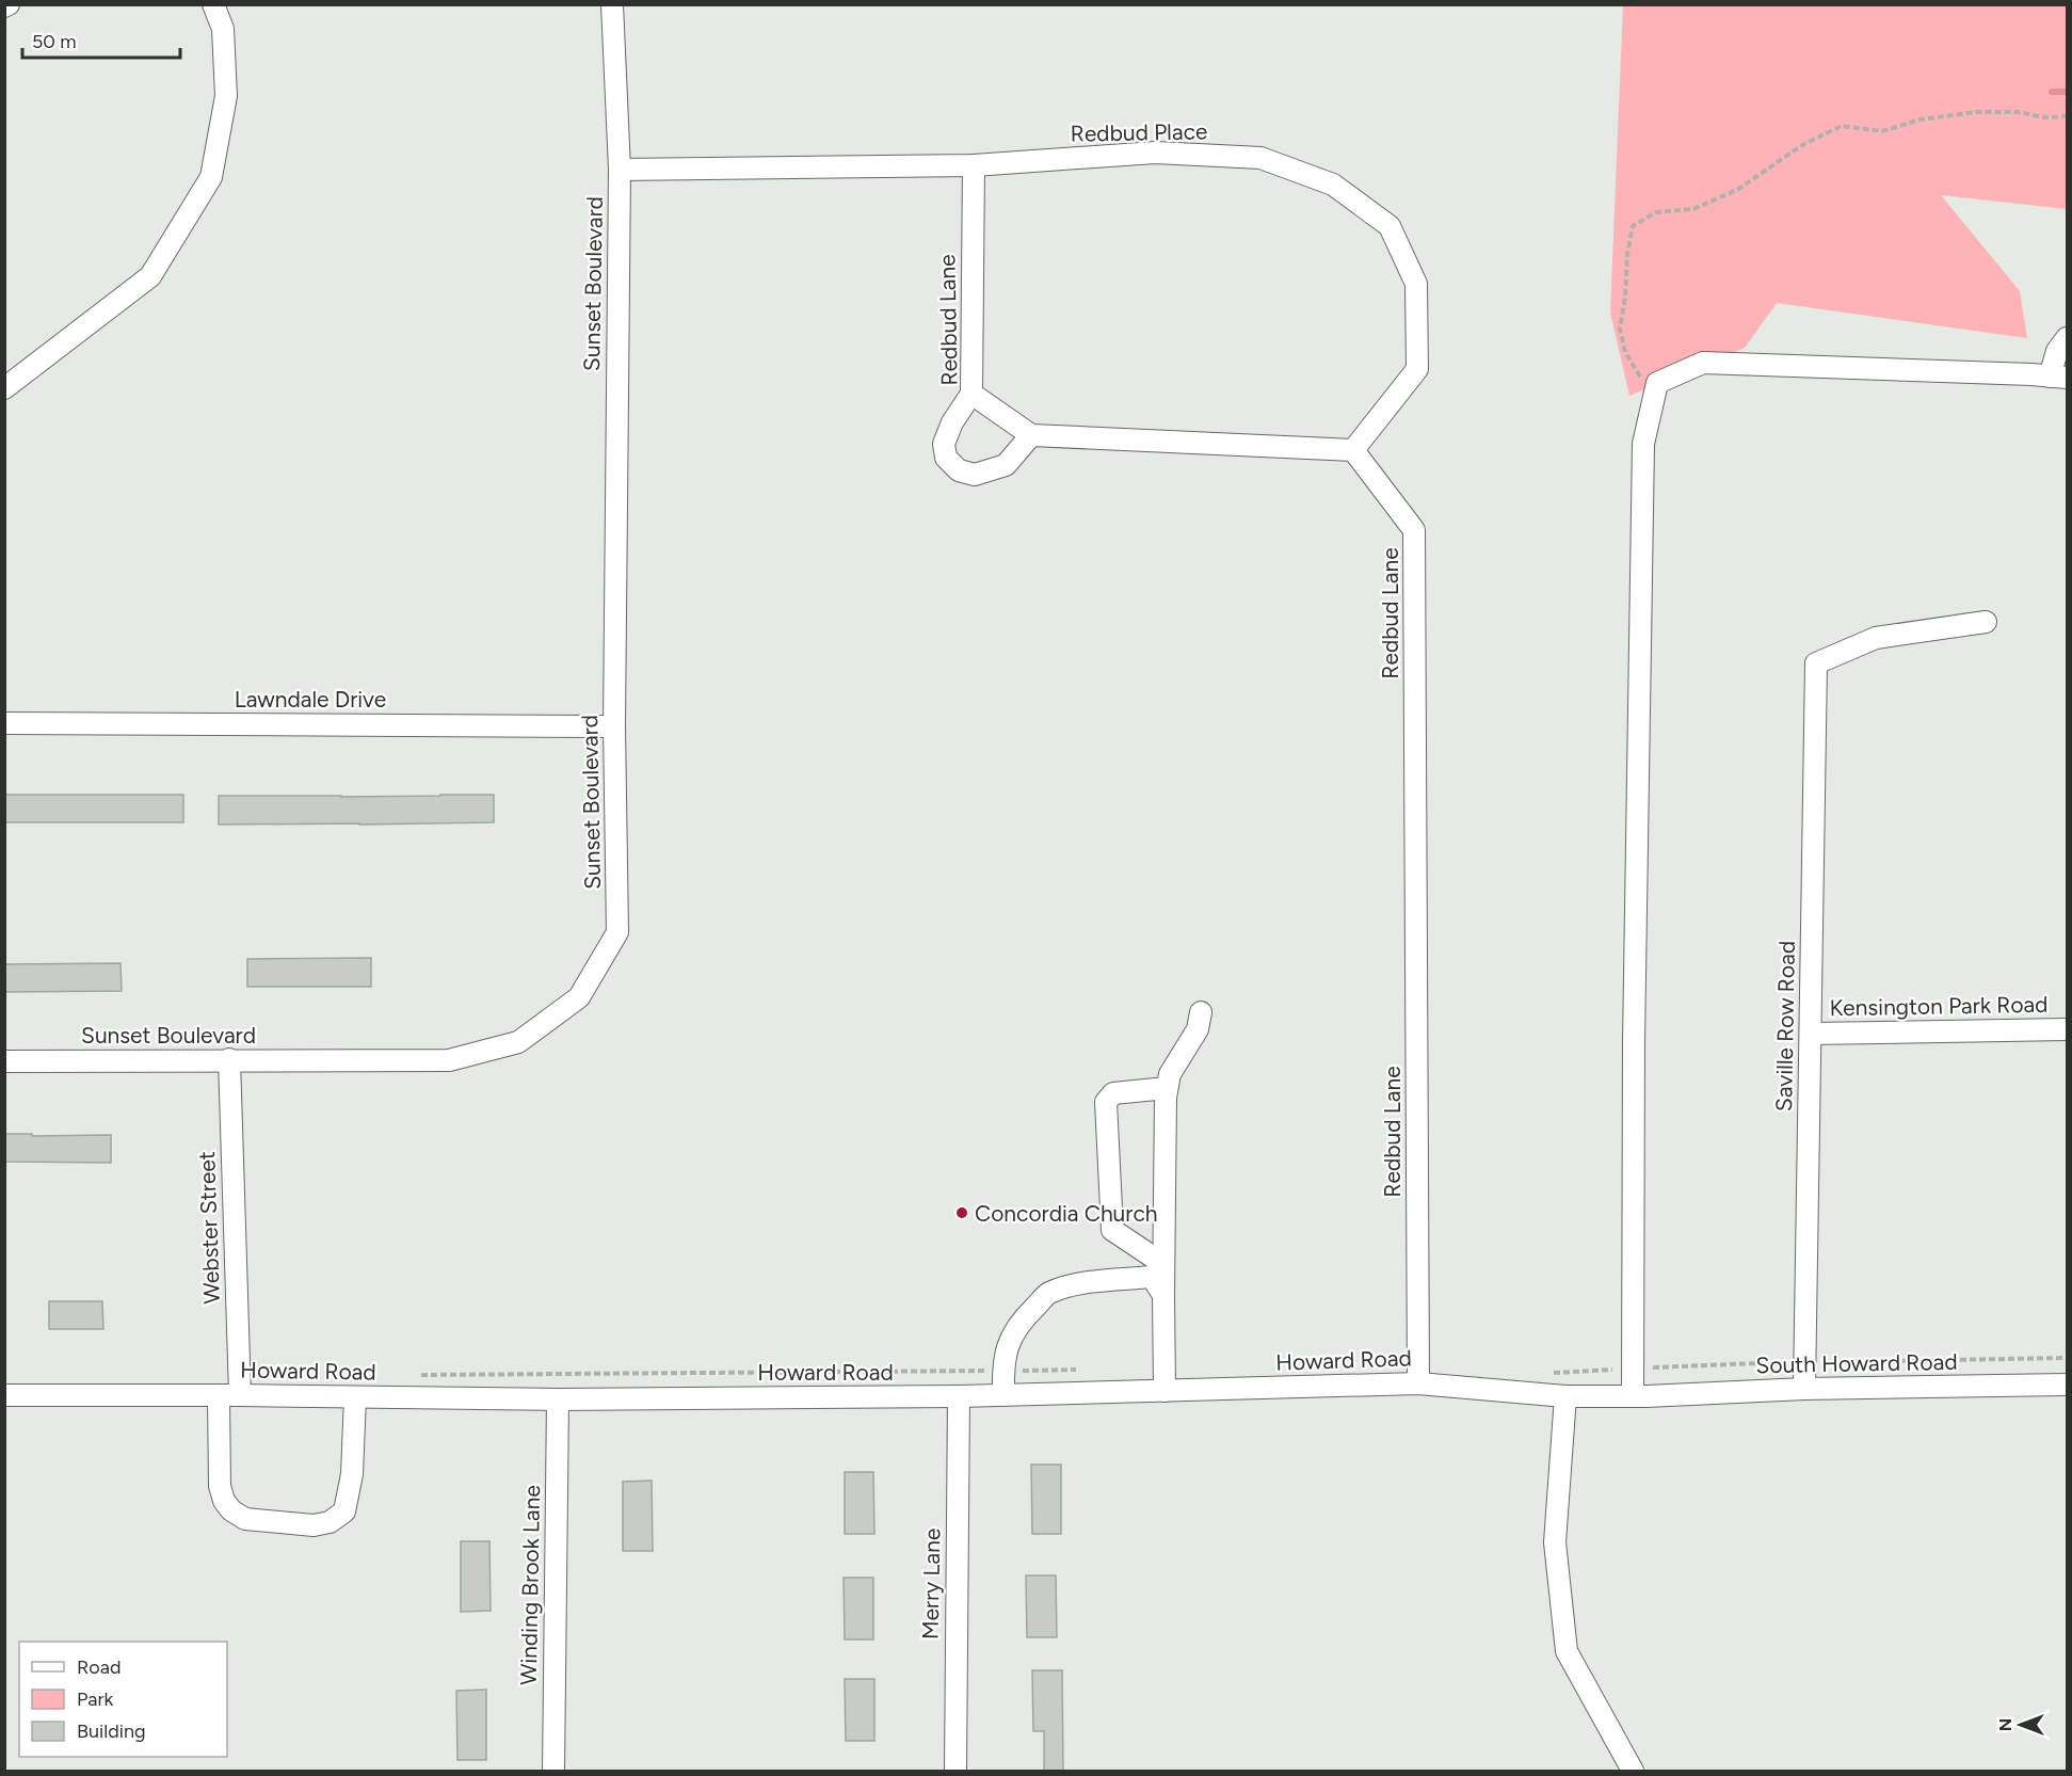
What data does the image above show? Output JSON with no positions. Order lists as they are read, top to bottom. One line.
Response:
{"streets":{"street":["Redbud Place","Sunset Boulevard","Redbud Lane","Lawndale Drive","Kensington Park Road","Saville Row Road","Webster Street","Howard Road","South Howard Road","Merry Lane","Winding Brook Lane"]},"crossings":[["Redbud Place","Sunset Boulevard"],["Redbud Place","Redbud Lane"],["Sunset Boulevard","Lawndale Drive"],["Sunset Boulevard","Webster Street"],["Redbud Lane","Howard Road"],["Kensington Park Road","Saville Row Road"],["Saville Row Road","South Howard Road"],["Webster Street","Howard Road"],["Howard Road","South Howard Road"],["Howard Road","Merry Lane"],["Howard Road","Winding Brook Lane"]],"places":["Concordia Church"],"legend":["Road","Park","Building"],"scale_bar":"50 m","north":"left"}
